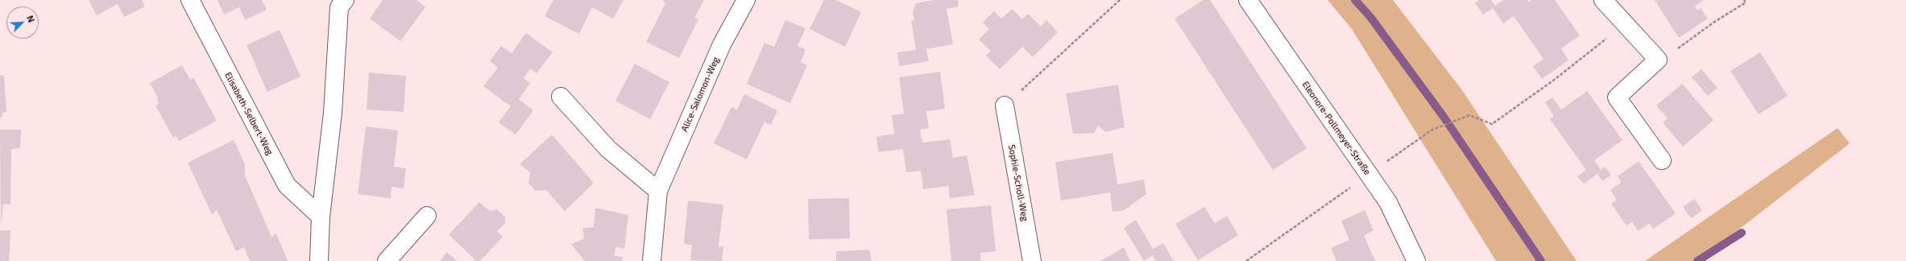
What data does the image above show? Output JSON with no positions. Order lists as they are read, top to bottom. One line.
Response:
{"streets":{"street":["Alice-Salomon-Weg","Elisabeth-Selbert-Weg","Eleonore-Pollmeyer-Straße","Sophie-Scholl-Weg"]},"north":"top right"}
